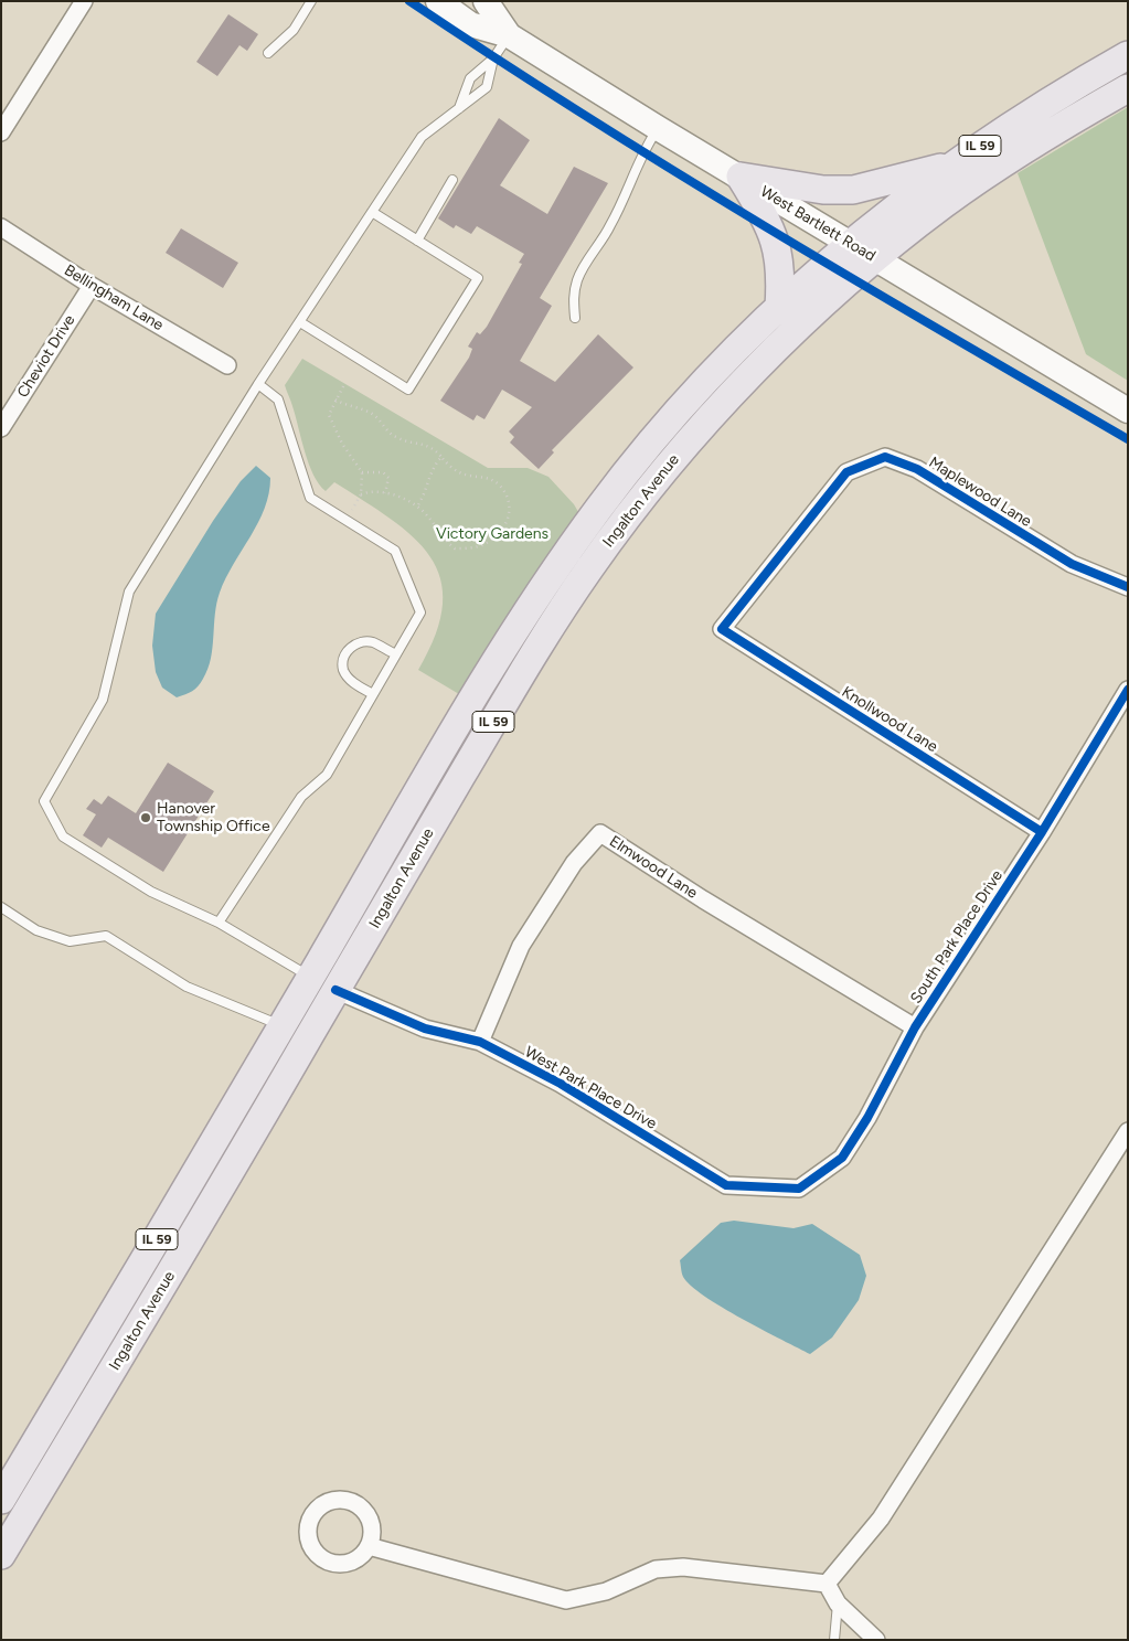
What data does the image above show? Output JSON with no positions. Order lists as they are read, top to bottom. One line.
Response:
{"streets":{"main road":["IL 59","Ingalton Avenue"],"street":["West Bartlett Road","Bellingham Lane","Cheviot Drive","Maplewood Lane","Knollwood Lane","Elmwood Lane","South Park Place Drive","West Park Place Drive"]},"crossings":[["IL 59","West Bartlett Road"],["IL 59","Ingalton Avenue"],["West Bartlett Road","Ingalton Avenue"],["Bellingham Lane","Cheviot Drive"],["Maplewood Lane","Knollwood Lane"],["Ingalton Avenue","West Park Place Drive"],["Knollwood Lane","South Park Place Drive"],["Elmwood Lane","South Park Place Drive"],["Elmwood Lane","West Park Place Drive"],["South Park Place Drive","West Park Place Drive"]],"parks":["Victory Gardens"],"places":["Hanover Township Office"]}
